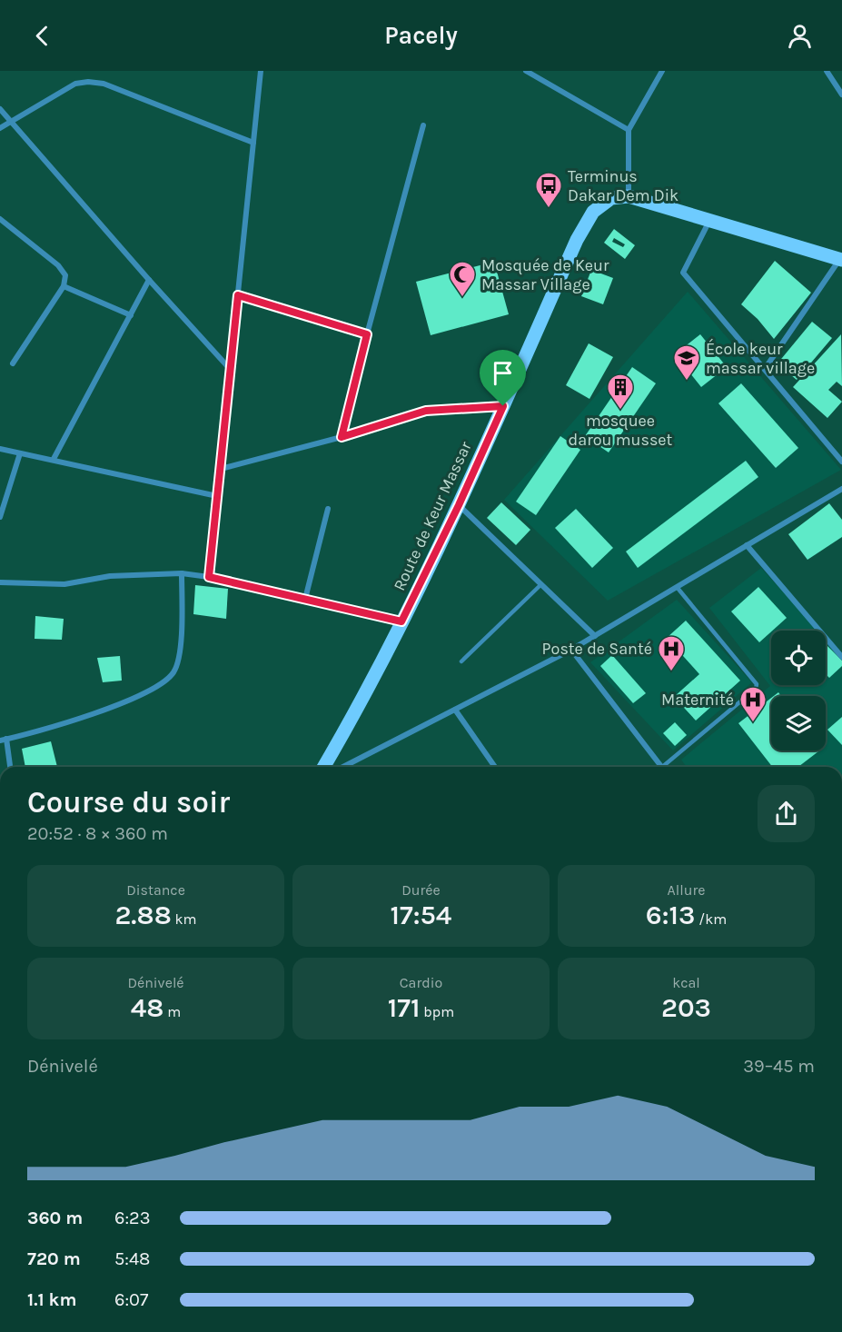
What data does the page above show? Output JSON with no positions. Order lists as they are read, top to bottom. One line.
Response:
{"streets":{"main road":["Route de Keur Massar"]},"places":{"bus stop":["Terminus Dakar Dem Dik"],"mosque":["Mosquée de Keur Massar Village"],"school or university":["École keur massar village"],"building":["mosquee darou musset"],"hospital":["Poste de Santé","Maternité"]},"page":{"header":"Pacely","heading":["Course du soir","20:52 · 8 × 360 m"],"stats":[["Distance","2.88 km"],["Durée","17:54"],["Allure","6:13 /km"],["Dénivelé","48 m"],["Cardio","171 bpm"],["kcal","203"]],"chart":["Dénivelé","39–45 m"],"list":[{"name":"360 m","note":"6:23"},{"name":"720 m","note":"5:48"},{"name":"1.1 km","note":"6:07"}]}}
